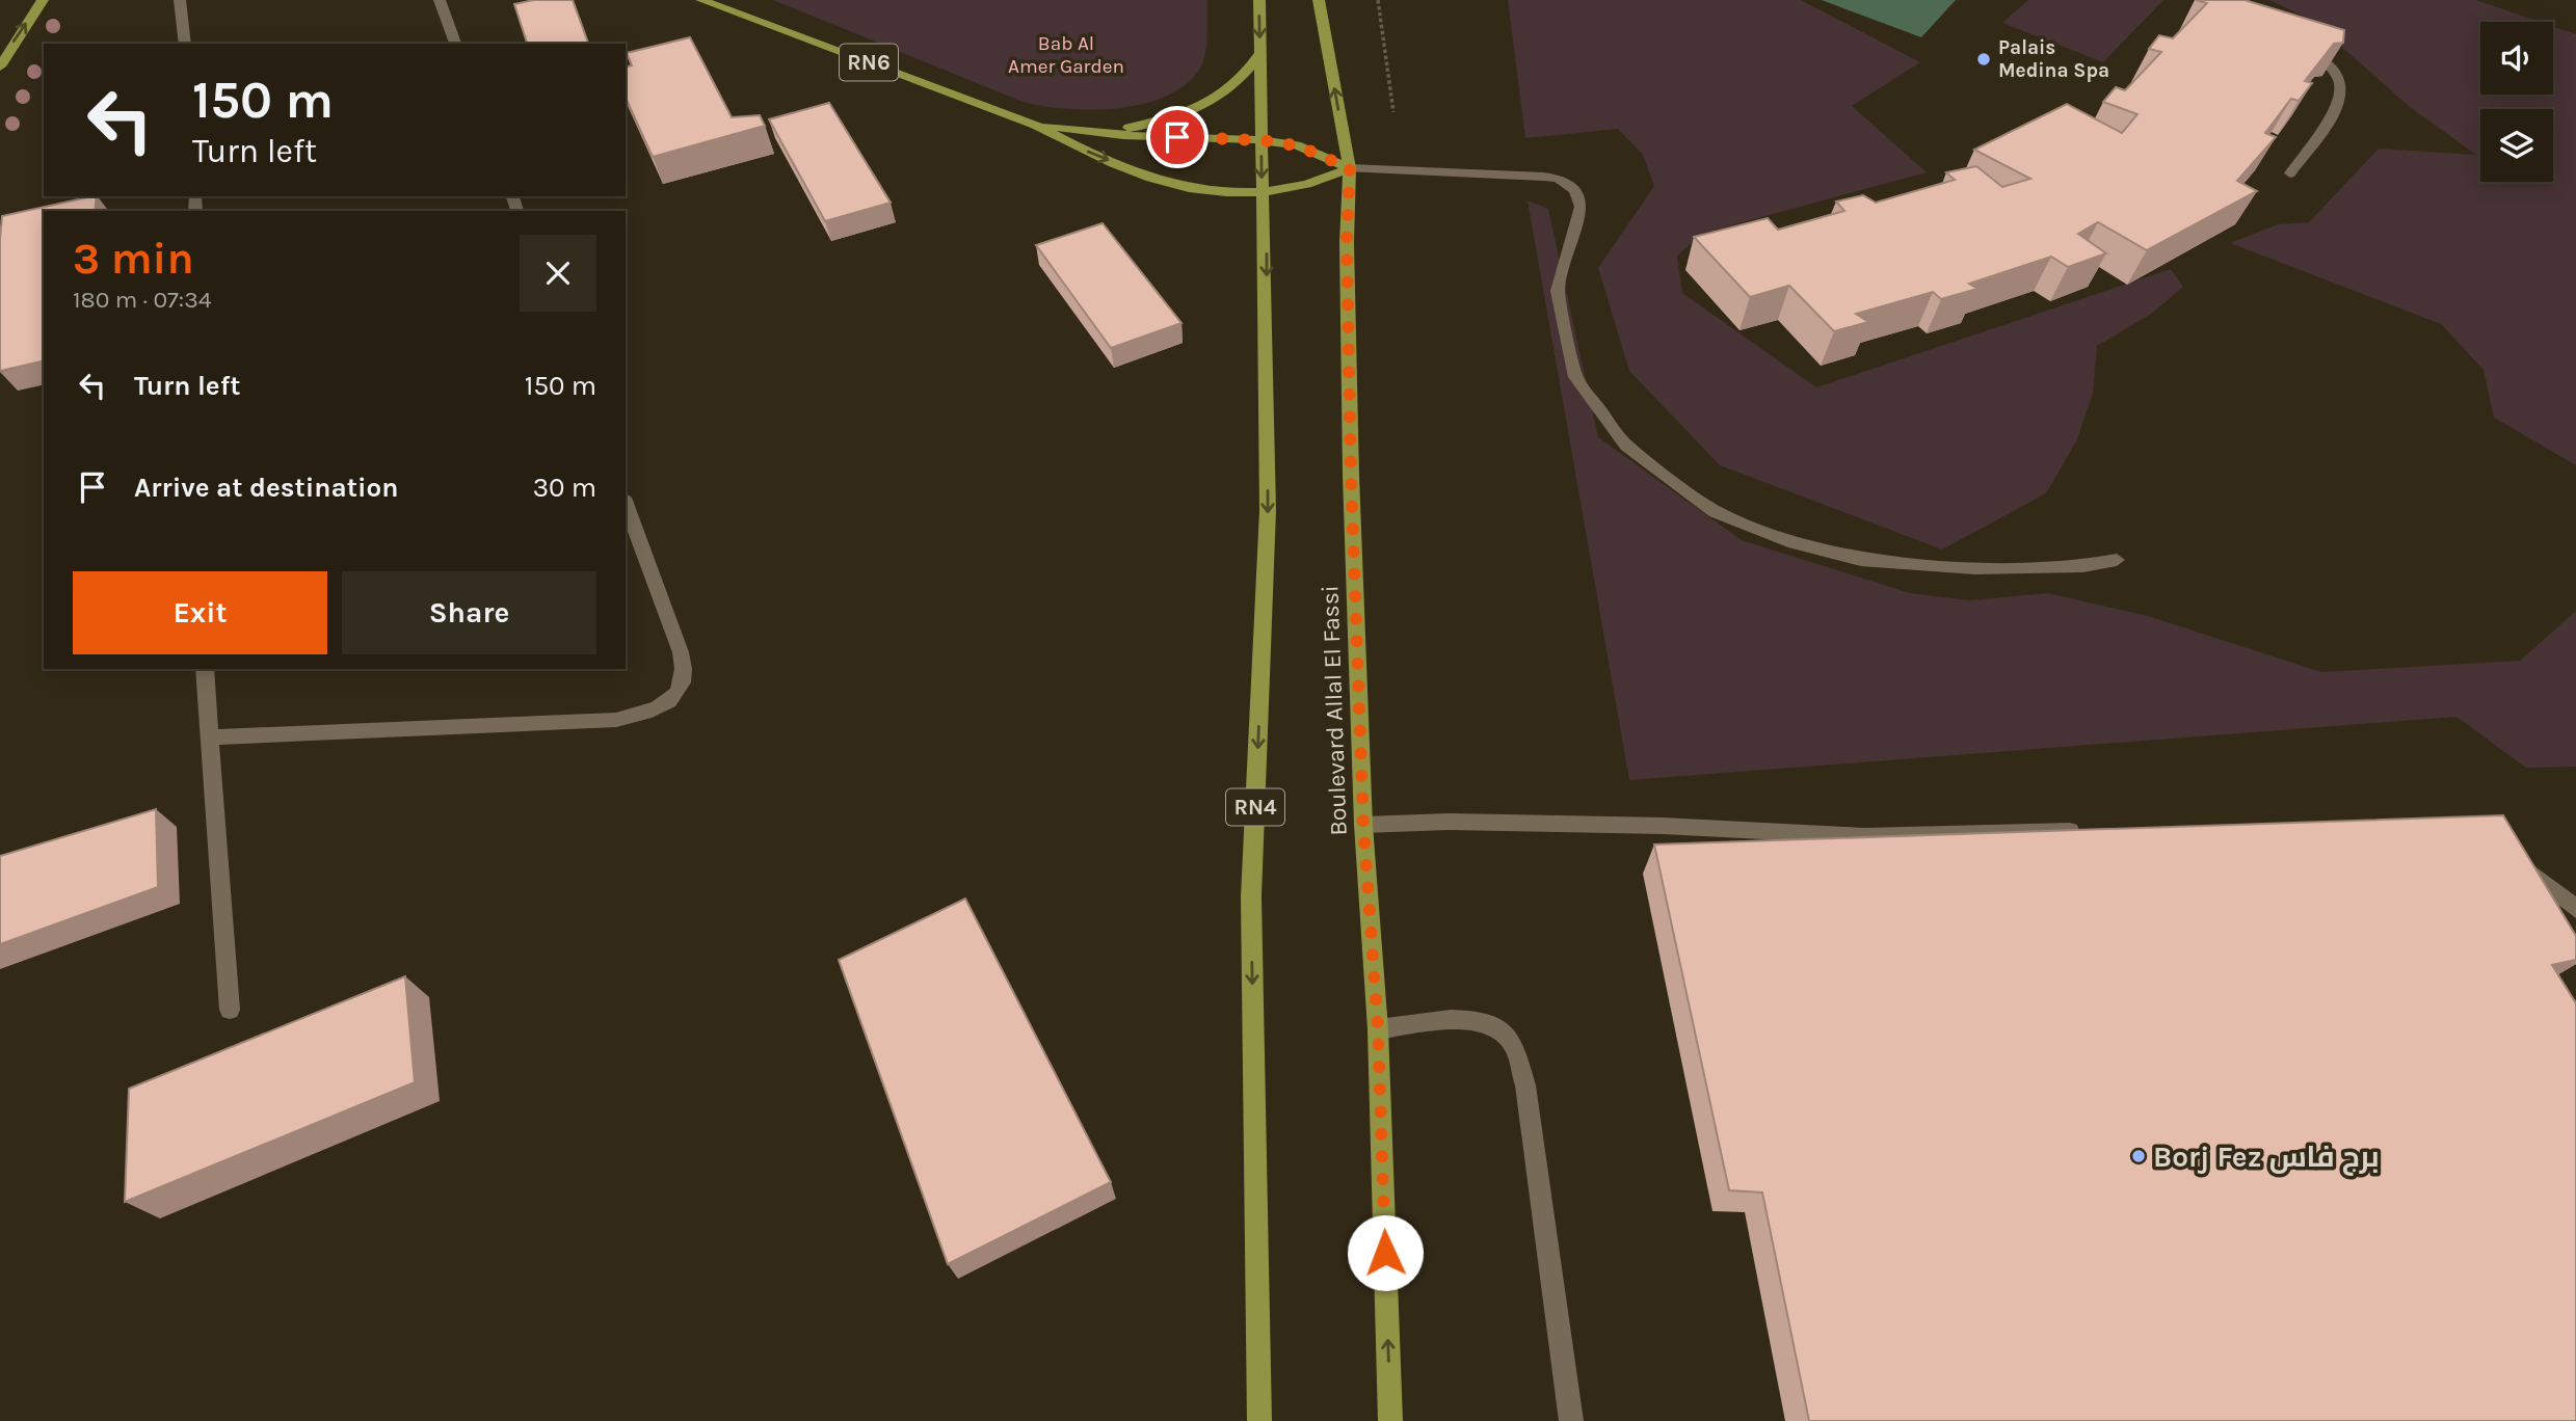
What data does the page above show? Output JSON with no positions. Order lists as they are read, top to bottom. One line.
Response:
{"streets":{"main road":["RN6","Boulevard Allal El Fassi","RN4"]},"crossings":[["RN6","Boulevard Allal El Fassi"],["RN6","RN4"]],"parks":["Bab Al Amer Garden"],"places":["Palais Medina Spa","Borj Fez برج فاس"],"page":{"turn":["150 m","Turn left"],"heading":["3 min","180 m · 07:34"],"list":[{"name":"Turn left","value":"150 m"},{"name":"Arrive at destination","value":"30 m"}],"buttons":["Exit","Share"]}}
